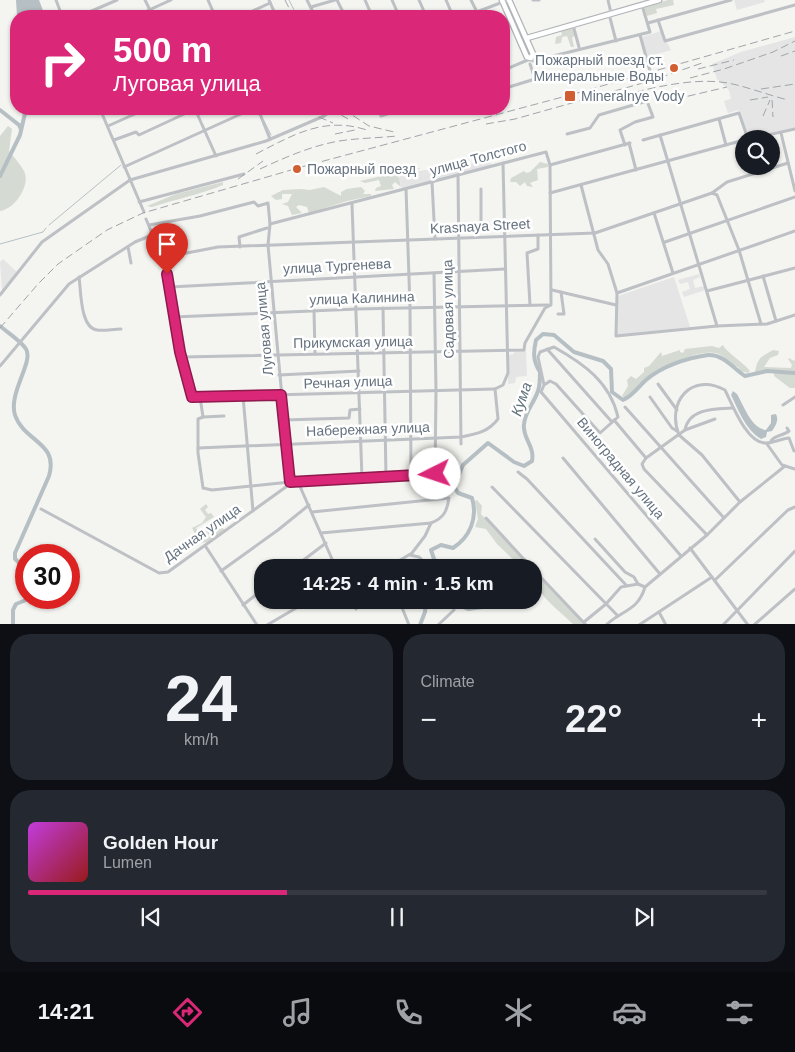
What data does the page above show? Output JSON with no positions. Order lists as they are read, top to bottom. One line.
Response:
{"streets":{"street":["улица Толстого","Krasnaya Street","улица Тургенева","улица Калинина","Садовая улица","Луговая улица","Прикумская улица","Речная улица","Набережная улица","Виноградная улица","Дачная улица"]},"crossings":[["улица Толстого","Krasnaya Street"],["улица Толстого","Садовая улица"],["улица Толстого","Луговая улица"],["Krasnaya Street","Садовая улица"],["Krasnaya Street","Луговая улица"],["улица Тургенева","Садовая улица"],["улица Тургенева","Луговая улица"],["улица Калинина","Садовая улица"],["улица Калинина","Луговая улица"],["улица Калинина","Прикумская улица"],["Садовая улица","Прикумская улица"],["Садовая улица","Речная улица"],["Садовая улица","Набережная улица"],["Луговая улица","Прикумская улица"],["Луговая улица","Речная улица"],["Луговая улица","Набережная улица"],["Луговая улица","Дачная улица"],["Речная улица","Набережная улица"]],"water":["Кума"],"places":{"other":["Пожарный поезд ст. Минеральные Воды","Пожарный поезд"],"transit":["Mineralnye Vody"]},"page":{"turn":["500 m","Луговая улица"],"limit":"30","trip":"14:25 · 4 min · 1.5 km","tile":[["24","km/h"],"Climate"],"heat":["−","22°","+"],"song":["Golden Hour","Lumen"],"tabs":"14:21"}}
